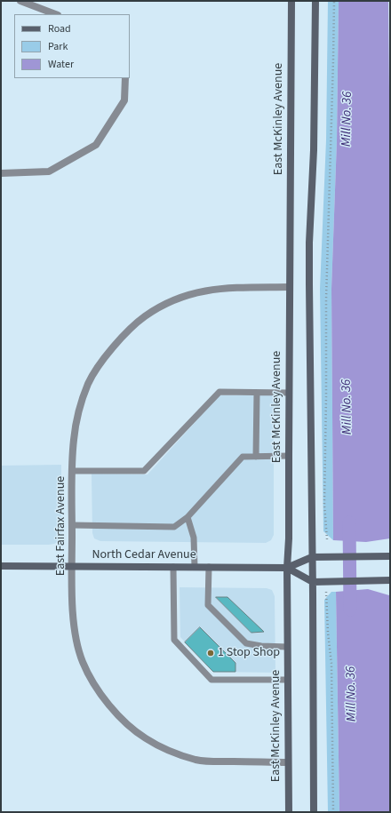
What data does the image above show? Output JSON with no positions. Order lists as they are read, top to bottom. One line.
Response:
{"streets":{"main road":["East McKinley Avenue","North Cedar Avenue"],"street":["East Fairfax Avenue"]},"crossings":[["East McKinley Avenue","East Fairfax Avenue"],["East McKinley Avenue","North Cedar Avenue"],["East Fairfax Avenue","North Cedar Avenue"]],"water":["Mill No. 36"],"places":["1 Stop Shop"],"legend":["Road","Park","Water"]}
